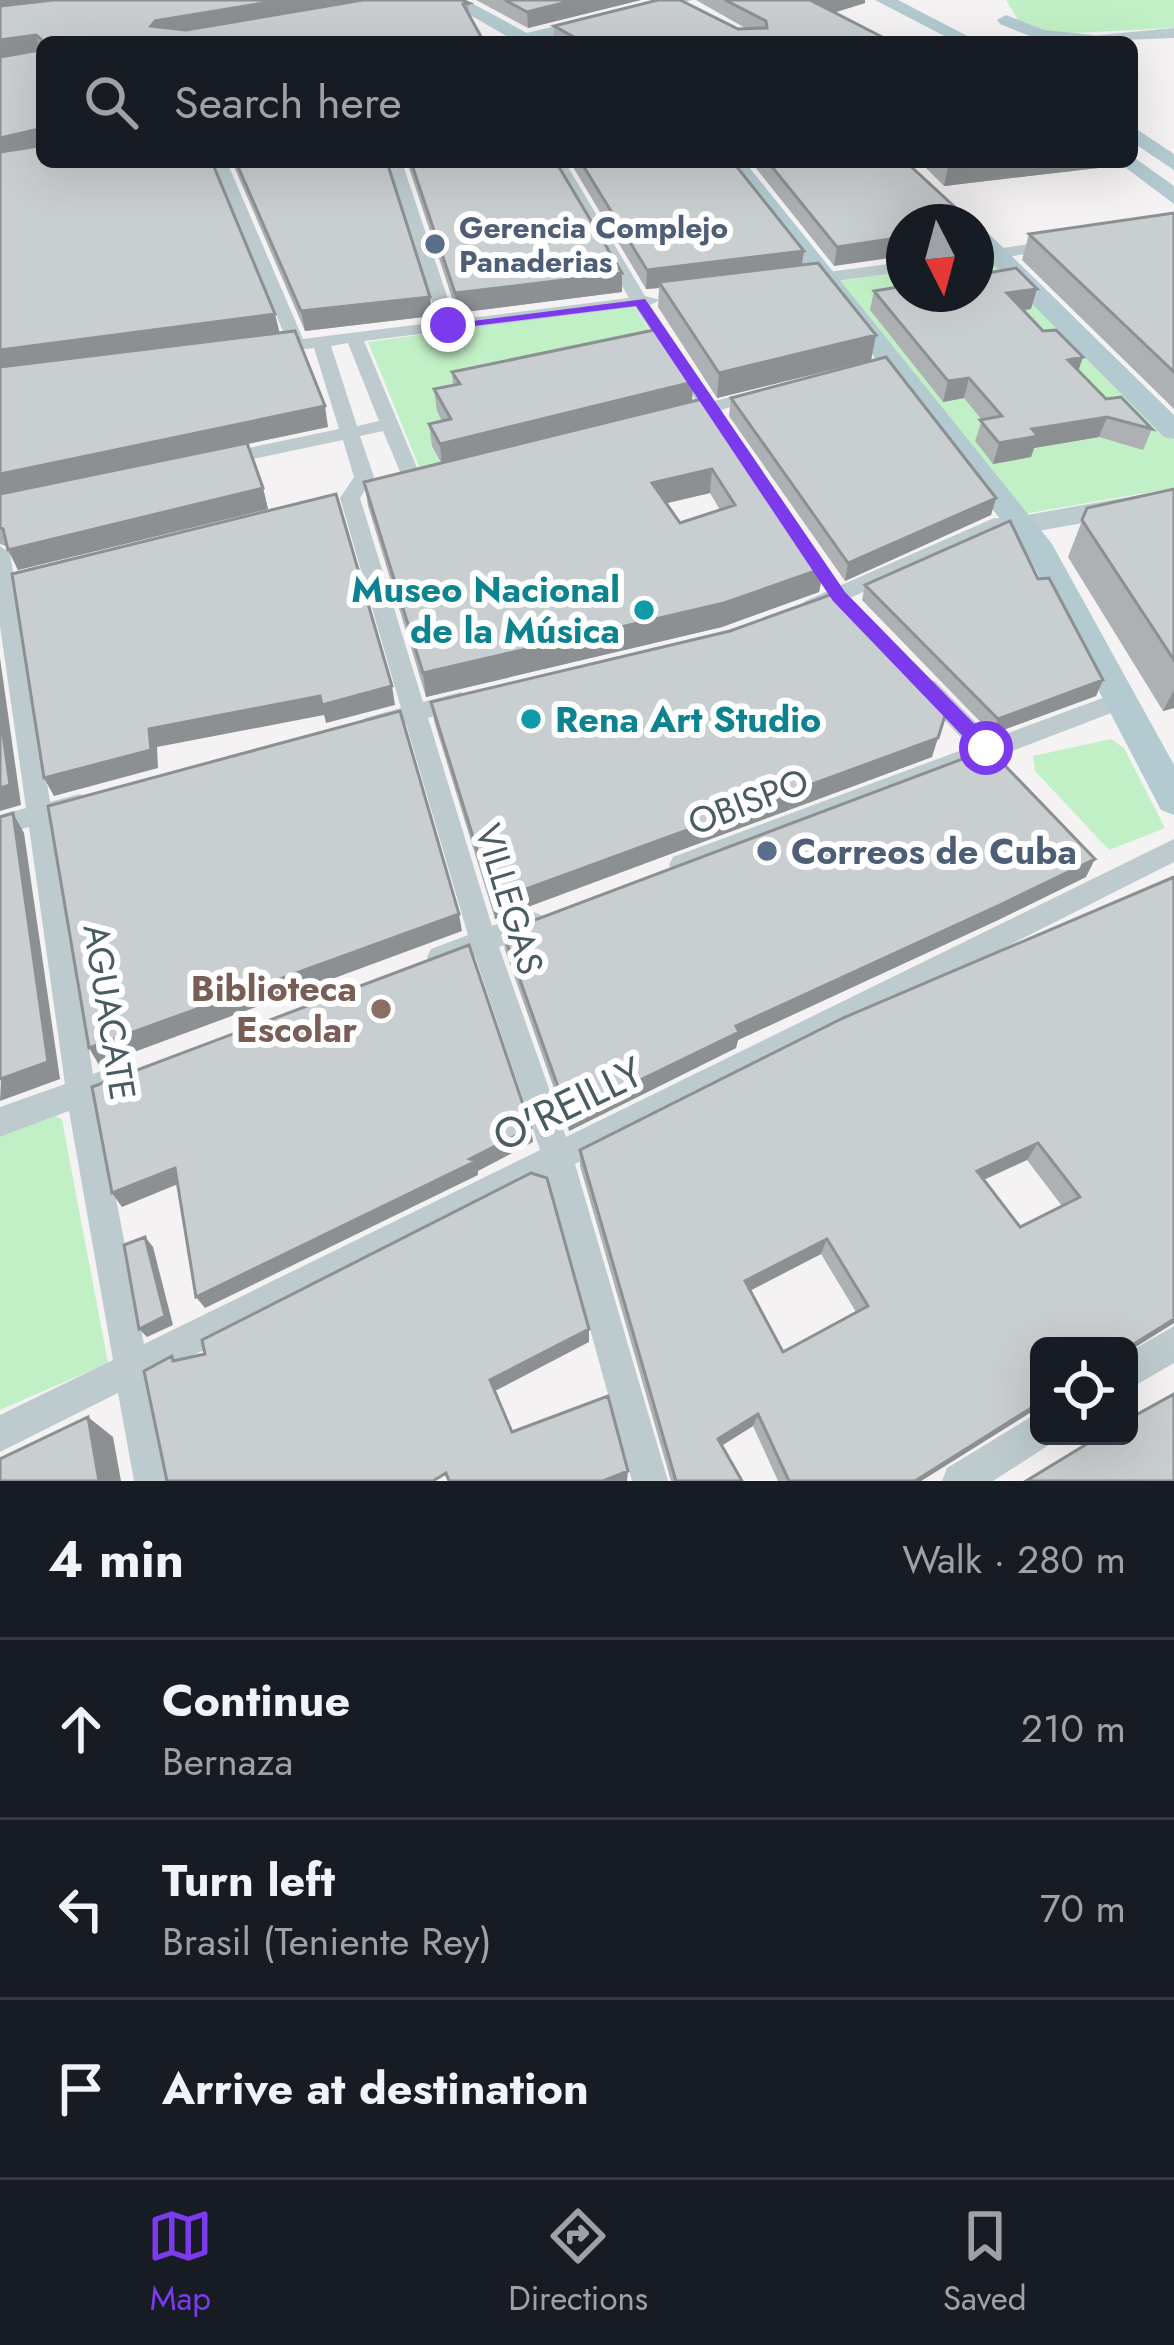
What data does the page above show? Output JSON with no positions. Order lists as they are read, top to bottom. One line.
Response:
{"streets":{"street":["OBISPO","VILLEGAS","AGUACATE","O'REILLY"]},"crossings":[["VILLEGAS","O'REILLY"],["AGUACATE","O'REILLY"]],"places":["Gerencia Complejo Panaderias","Museo Nacional de la Música","Rena Art Studio","Correos de Cuba","Biblioteca Escolar"],"north":"bottom","page":{"search":"Search here","heading":["4 min","Walk · 280 m"],"list":[["Continue","Bernaza","210 m"],["Turn left","Brasil (Teniente Rey)","70 m"],"Arrive at destination"],"nav":["Map","Directions","Saved"]}}
